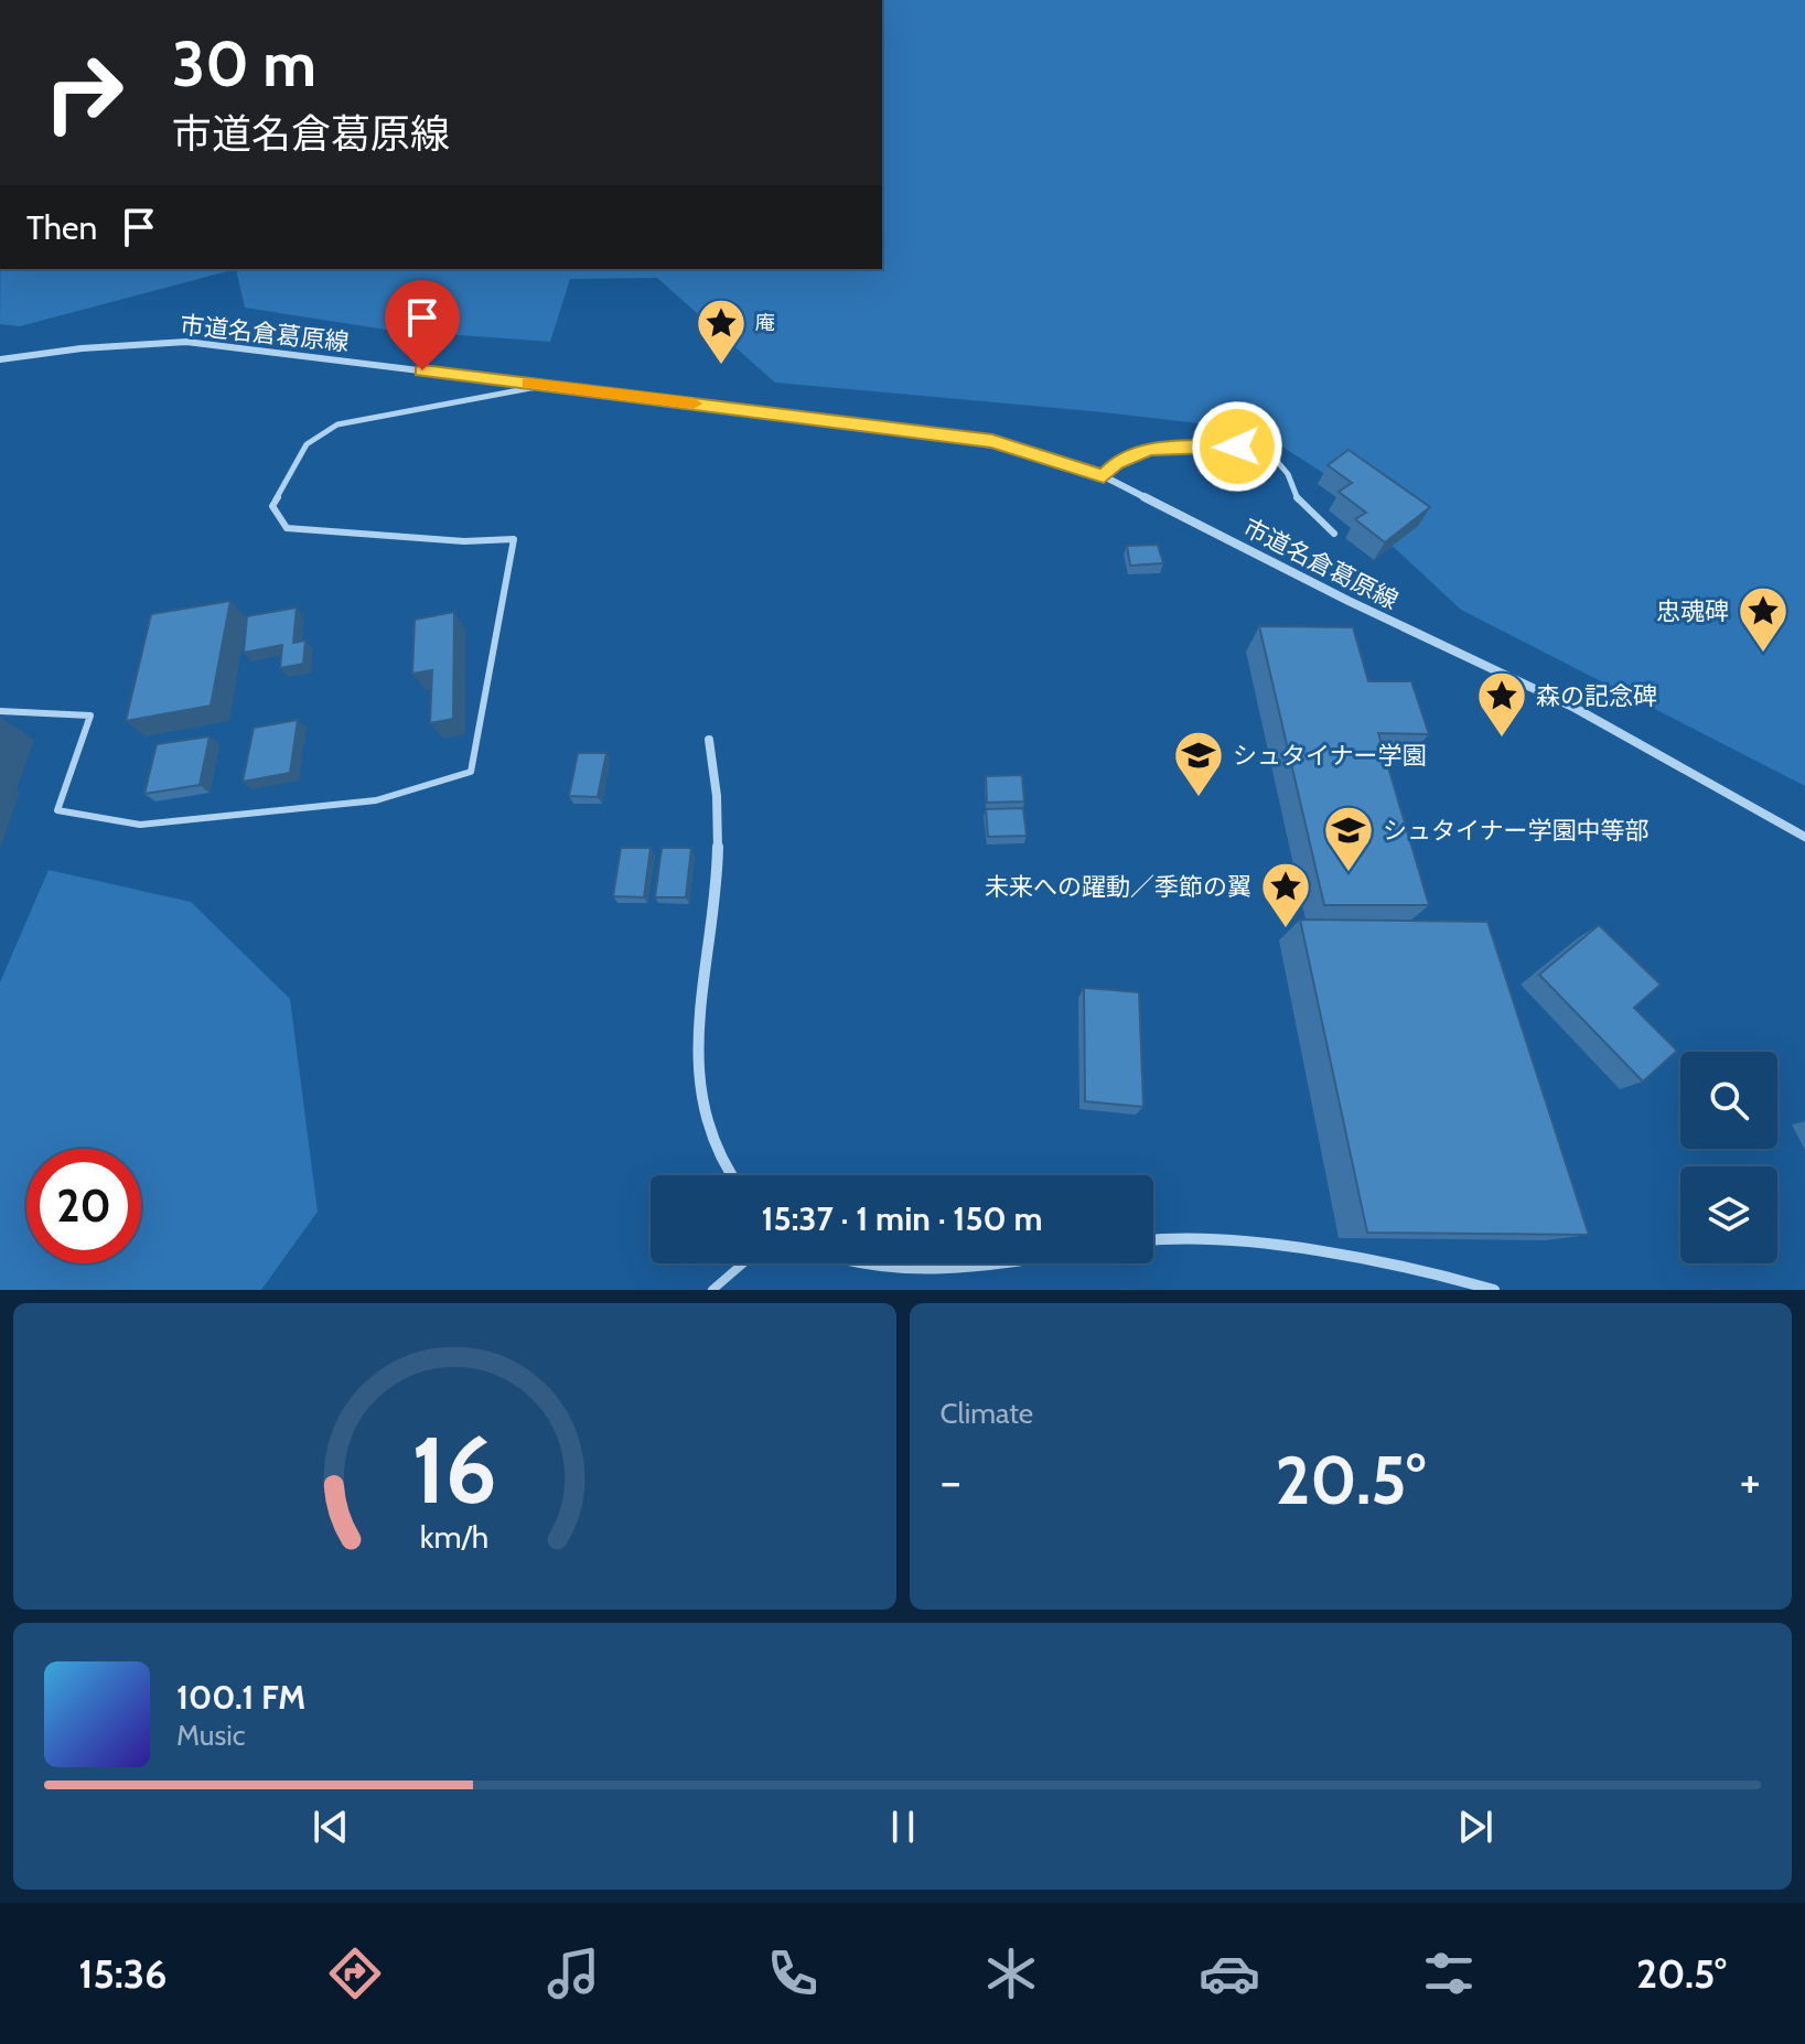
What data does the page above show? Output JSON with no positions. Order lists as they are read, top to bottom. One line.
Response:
{"streets":{"street":["市道名倉葛原線"]},"places":{"place":["庵","忠魂碑","森の記念碑","未来への躍動／季節の翼"],"school or university":["シュタイナー学園","シュタイナー学園中等部"]},"page":{"turn":["30 m","市道名倉葛原線"],"then":"Then","limit":"20","trip":"15:37 · 1 min · 150 m","tile":"Climate","heat":["−","20.5°","+"],"song":["100.1 FM","Music"],"tabs":["15:36","20.5°"],"gauge":["16","km/h"]}}
